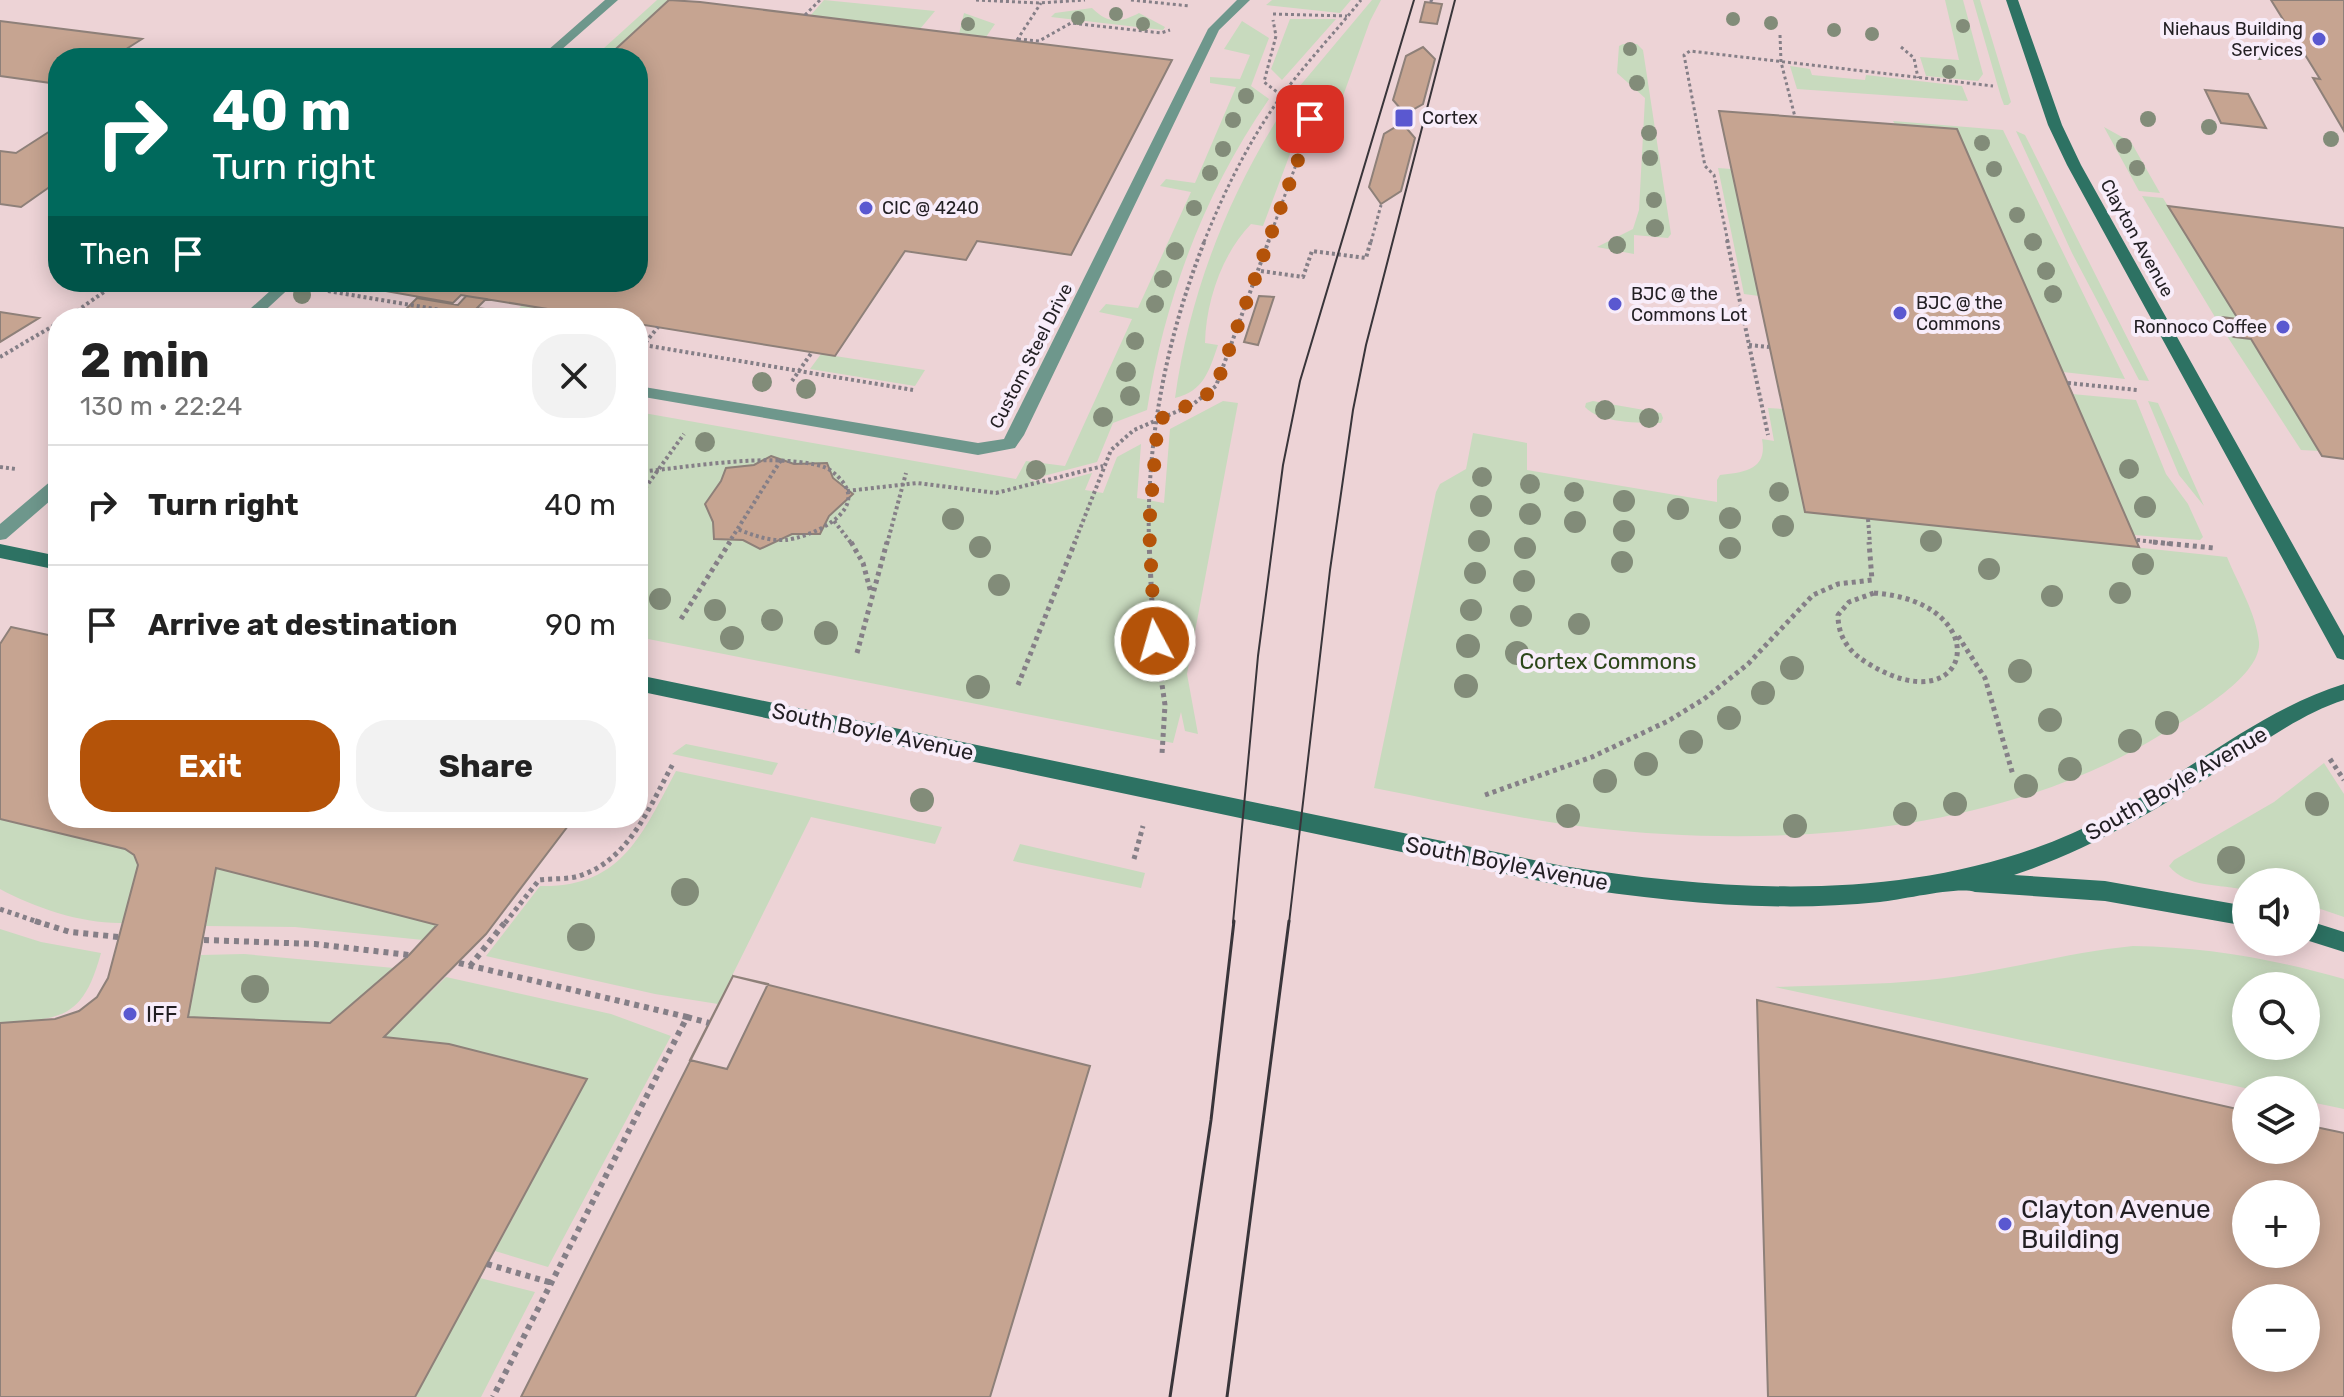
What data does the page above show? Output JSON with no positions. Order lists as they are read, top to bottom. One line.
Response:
{"streets":{"street":["Clayton Avenue","Custom Steel Drive","South Boyle Avenue"]},"parks":["Cortex Commons"],"places":{"other":["Niehaus Building Services","CIC @ 4240","BJC @ the Commons Lot","BJC @ the Commons","Ronnoco Coffee","IFF","Clayton Avenue Building"],"transit":["Cortex"]},"page":{"turn":["40 m","Turn right"],"then":"Then","heading":["2 min","130 m · 22:24"],"list":[{"name":"Turn right","value":"40 m"},{"name":"Arrive at destination","value":"90 m"}],"buttons":["Exit","Share"],"map_buttons":["+","−"]}}
